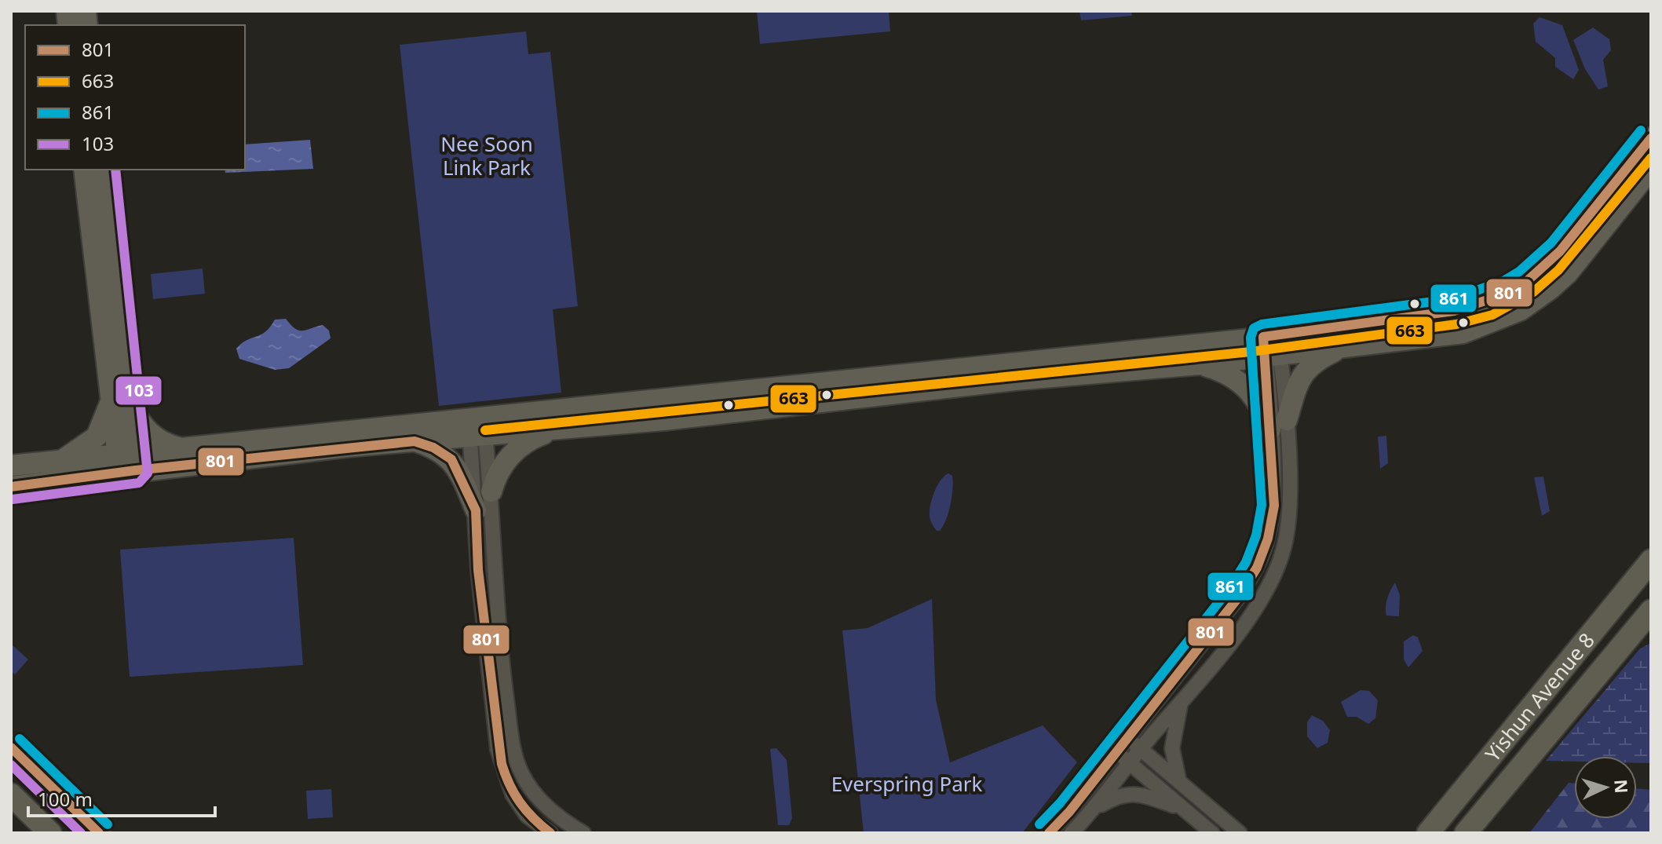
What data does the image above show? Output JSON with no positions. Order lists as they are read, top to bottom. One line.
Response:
{"streets":{"main road":["Yishun Avenue 8"]},"parks":["Nee Soon Link Park","Everspring Park"],"lines":["transit line 861","transit line 801","transit line 663","transit line 103"],"legend":["801","663","861","103"],"scale_bar":"100 m","north":"right"}
